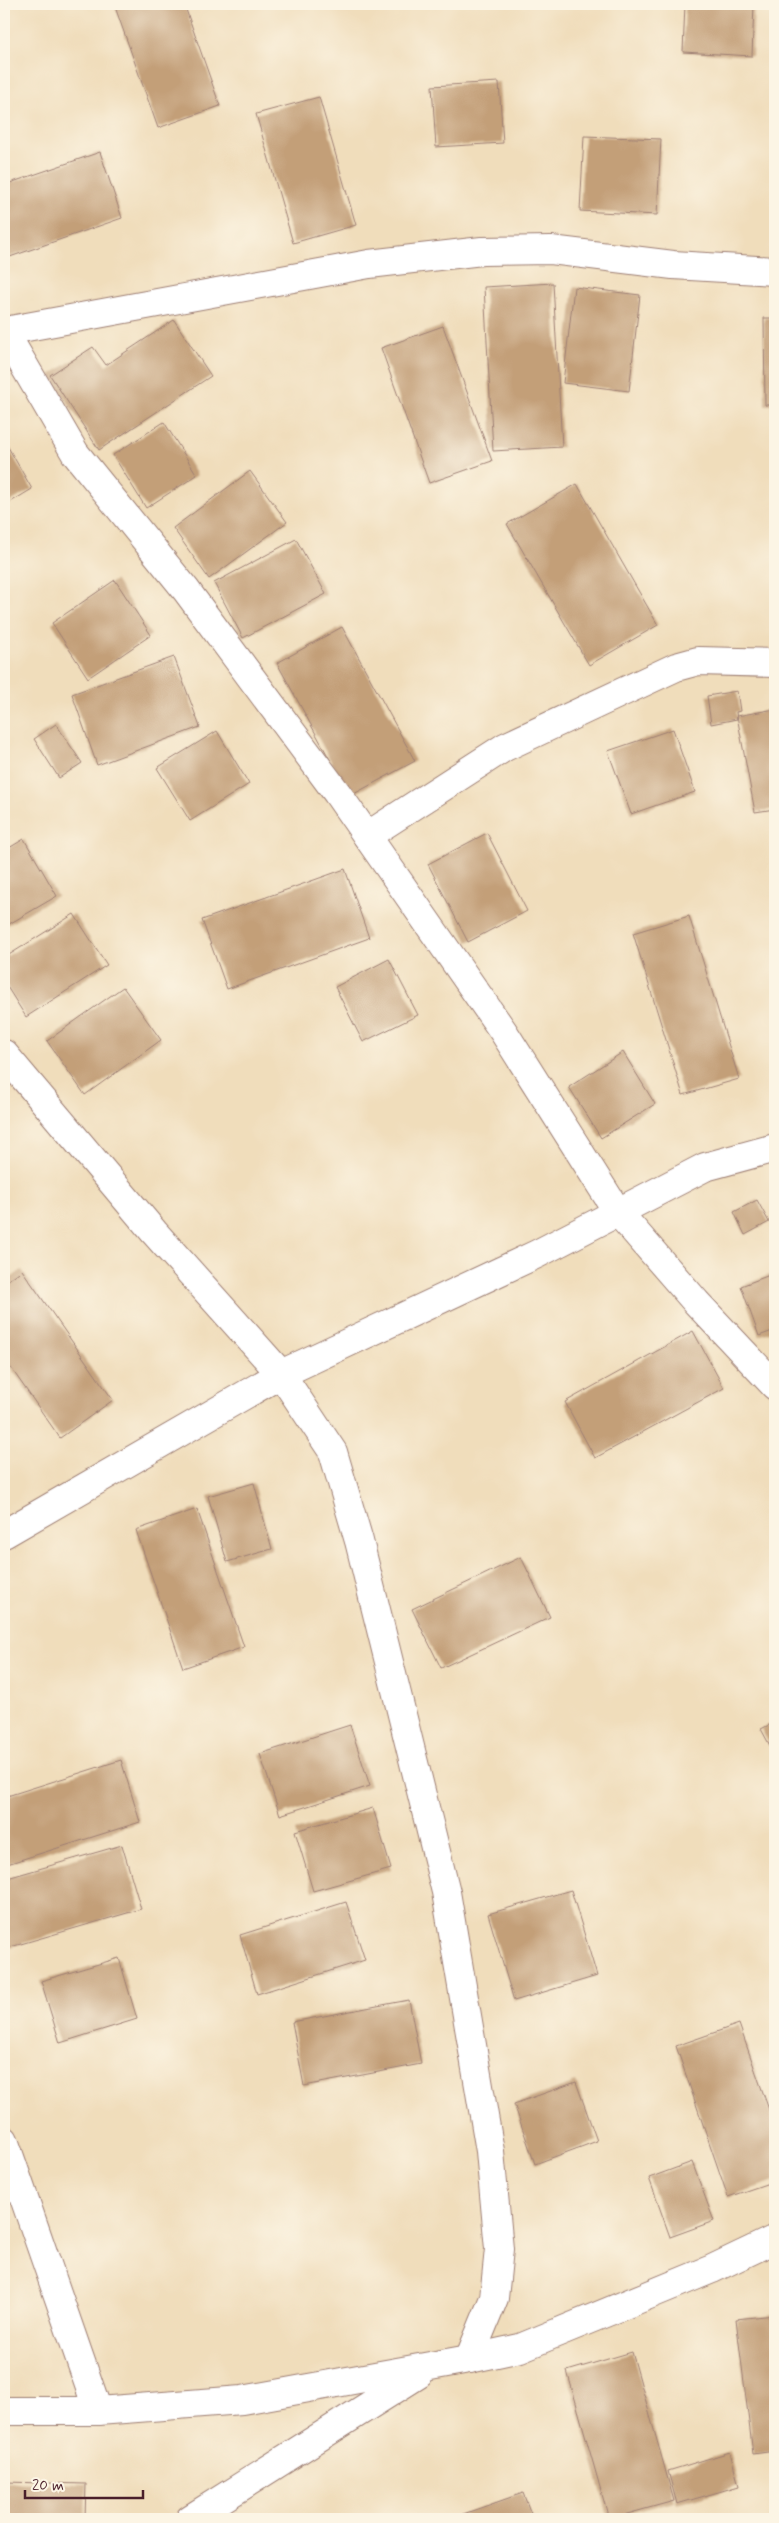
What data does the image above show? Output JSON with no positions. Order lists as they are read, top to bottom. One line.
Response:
{"scale_bar":"20 m"}
